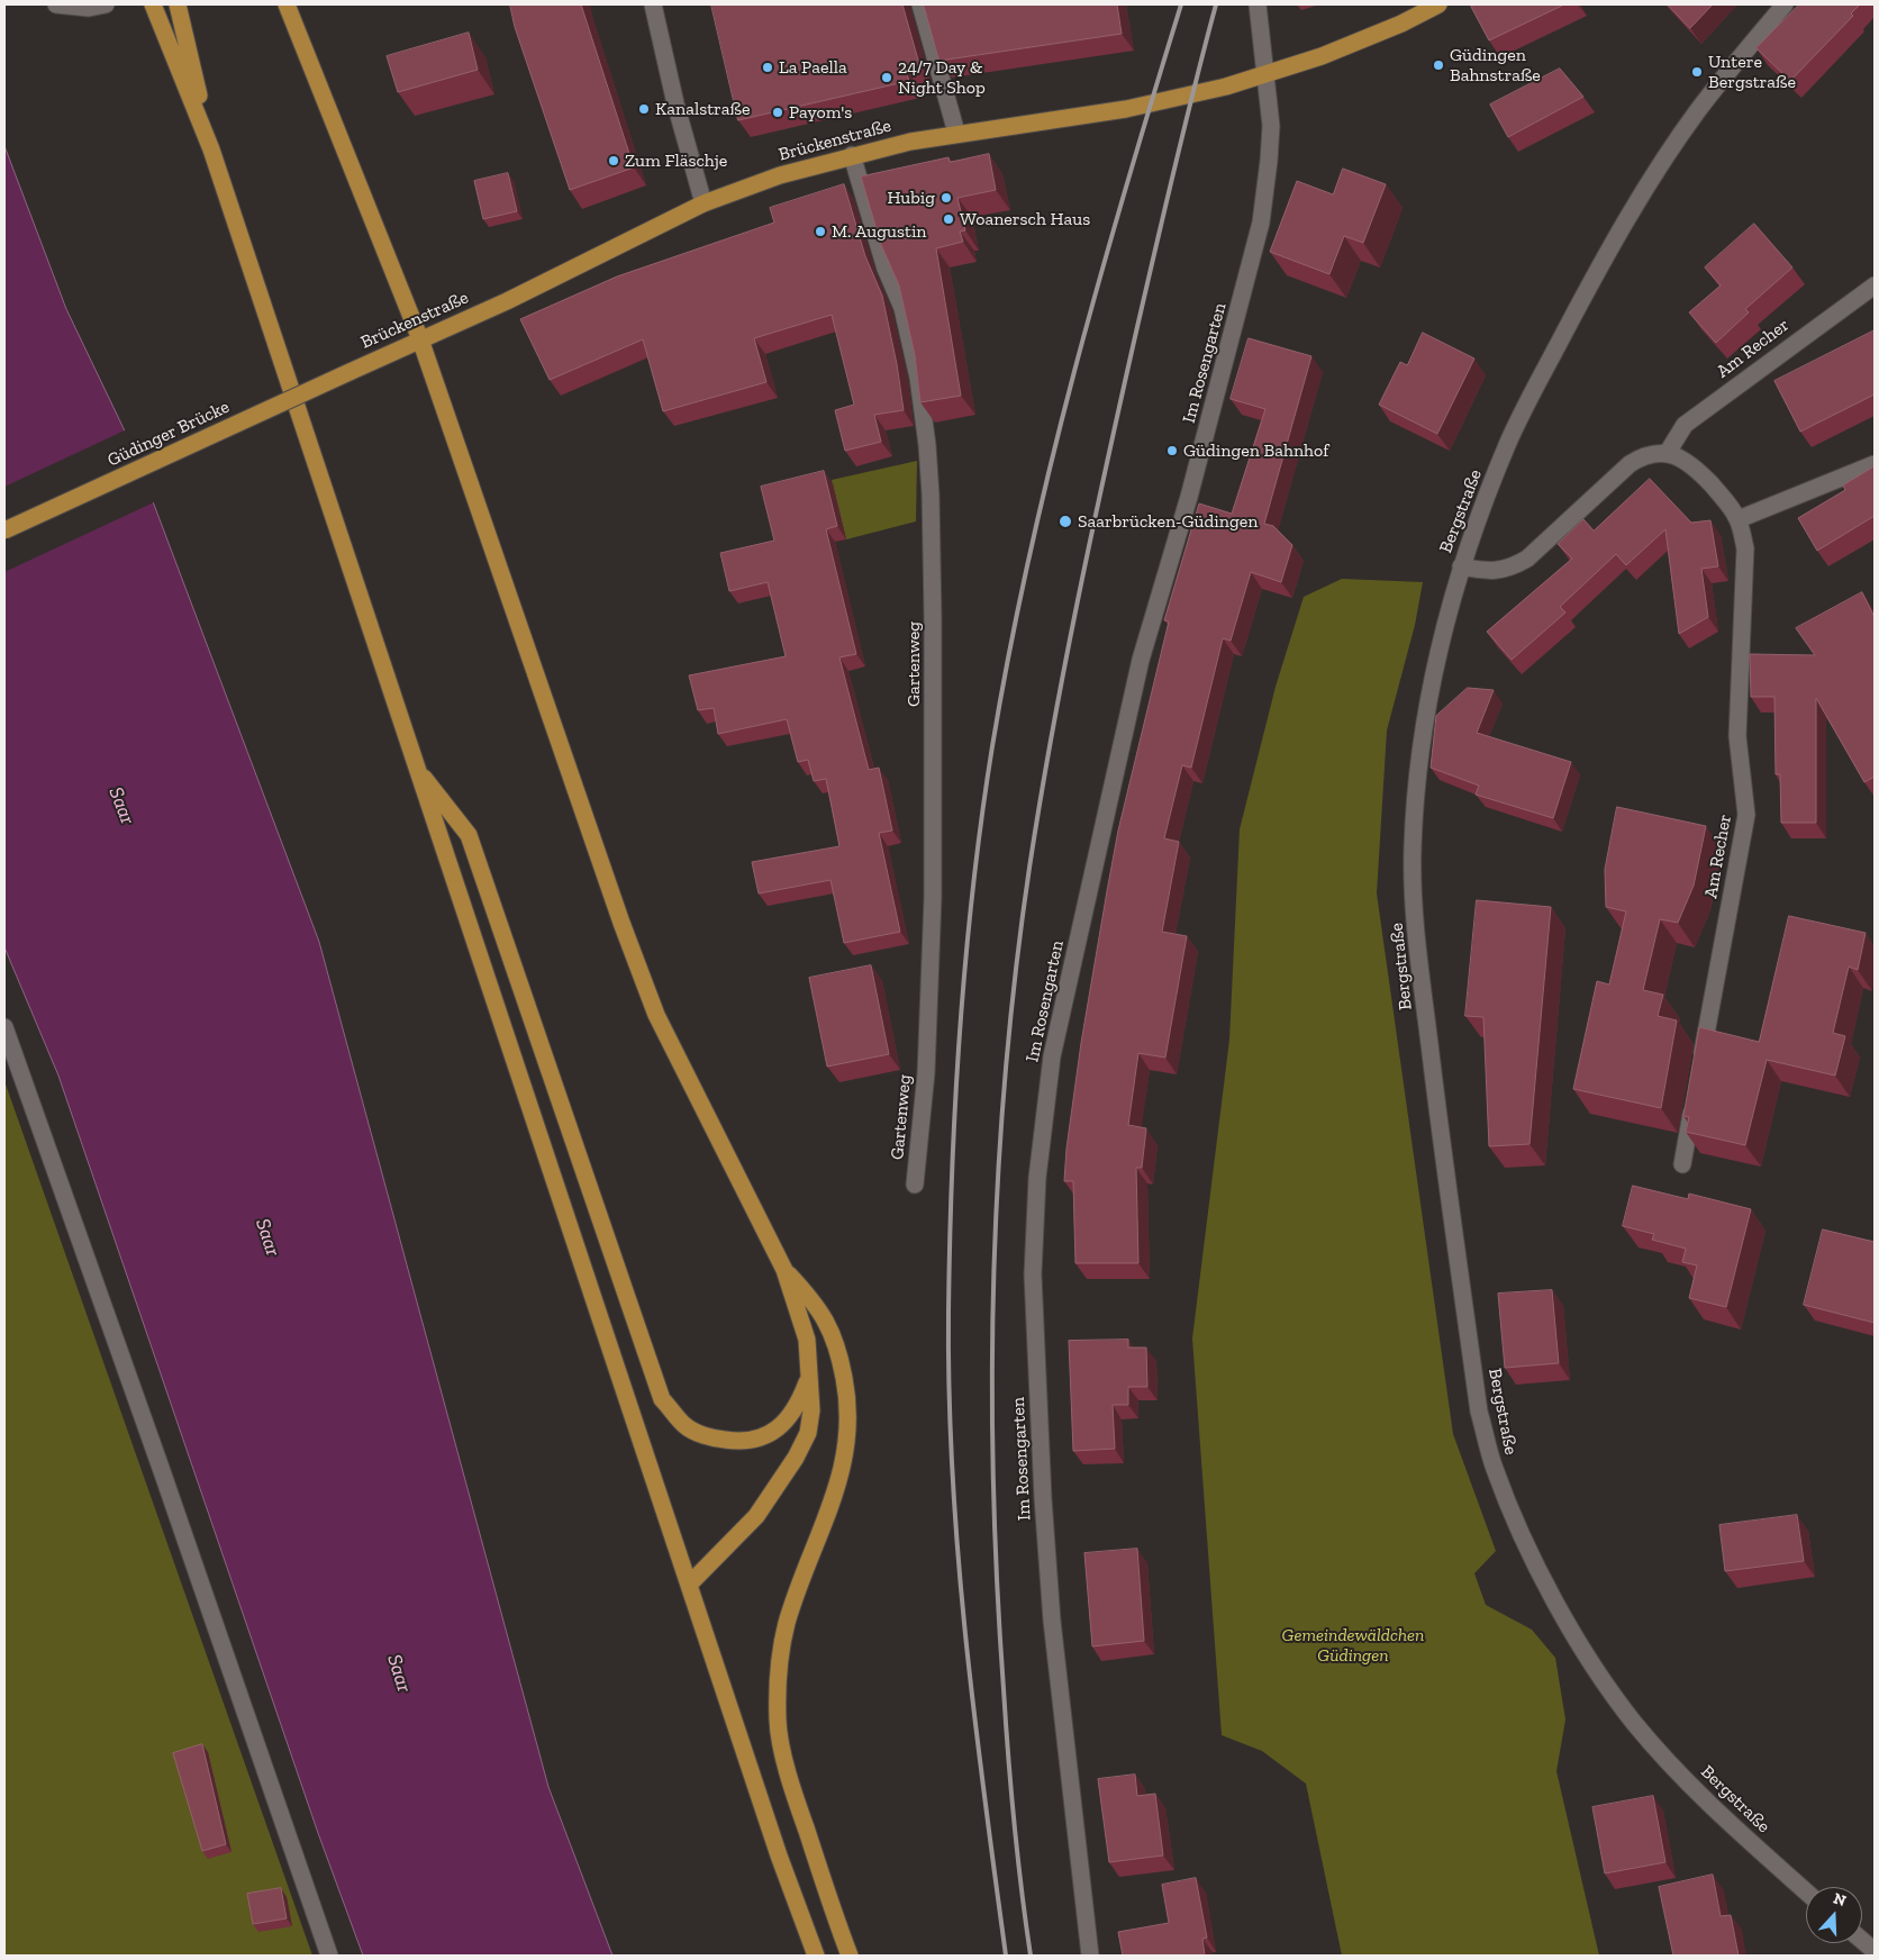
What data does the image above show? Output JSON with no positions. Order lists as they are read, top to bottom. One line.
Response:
{"streets":{"main road":["Brückenstraße","Güdinger Brücke"],"street":["Am Recher","Im Rosengarten","Bergstraße","Gartenweg"]},"crossings":[["Brückenstraße","Im Rosengarten"],["Brückenstraße","Güdinger Brücke"],["Brückenstraße","Gartenweg"]],"water":["Saar"],"parks":["Gemeindewäldchen Güdingen"],"places":["Güdingen Bahnstraße","La Paella","Untere Bergstraße","24/7 Day & Night Shop","Kanalstraße","Payom's","Zum Fläschje","Hubig","Woanersch Haus","M. Augustin","Güdingen Bahnhof","Saarbrücken-Güdingen"],"north":"top"}
